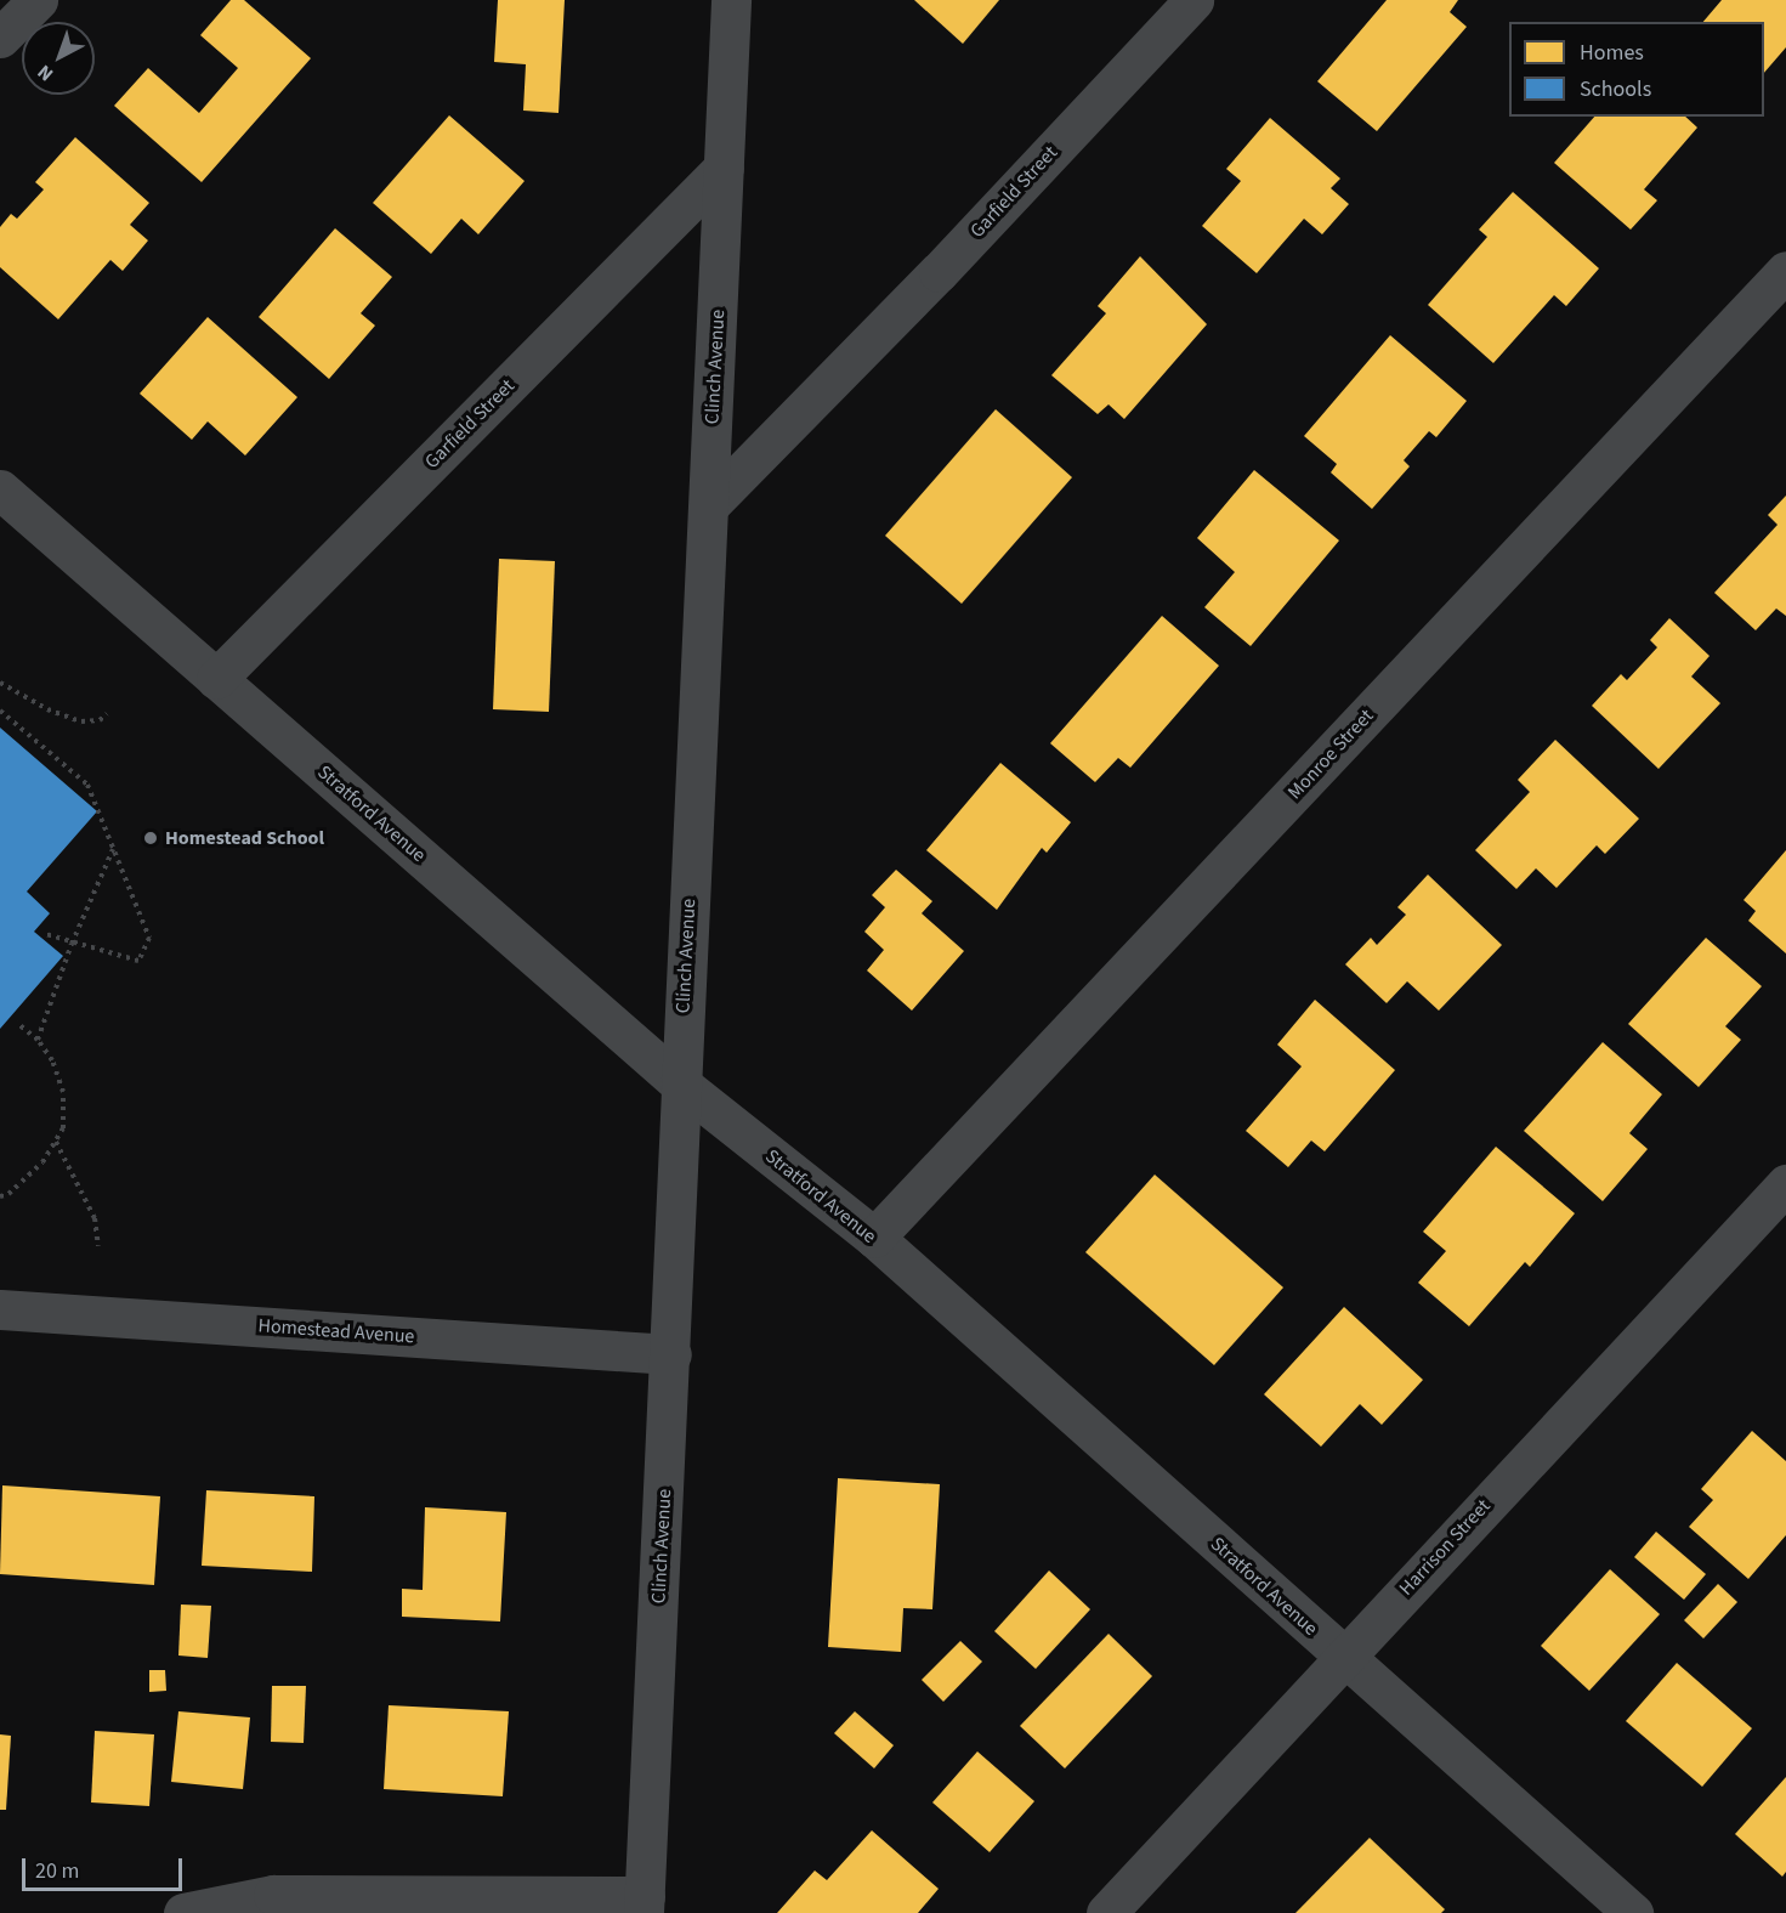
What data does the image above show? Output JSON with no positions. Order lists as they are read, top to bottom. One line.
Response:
{"streets":{"street":["Garfield Street","Clinch Avenue","Monroe Street","Stratford Avenue","Homestead Avenue","Harrison Street"]},"crossings":[["Garfield Street","Clinch Avenue"],["Garfield Street","Stratford Avenue"],["Clinch Avenue","Stratford Avenue"],["Clinch Avenue","Homestead Avenue"],["Monroe Street","Stratford Avenue"],["Stratford Avenue","Harrison Street"]],"places":["Homestead School"],"legend":["Homes","Schools"],"scale_bar":"20 m","north":"bottom left"}
